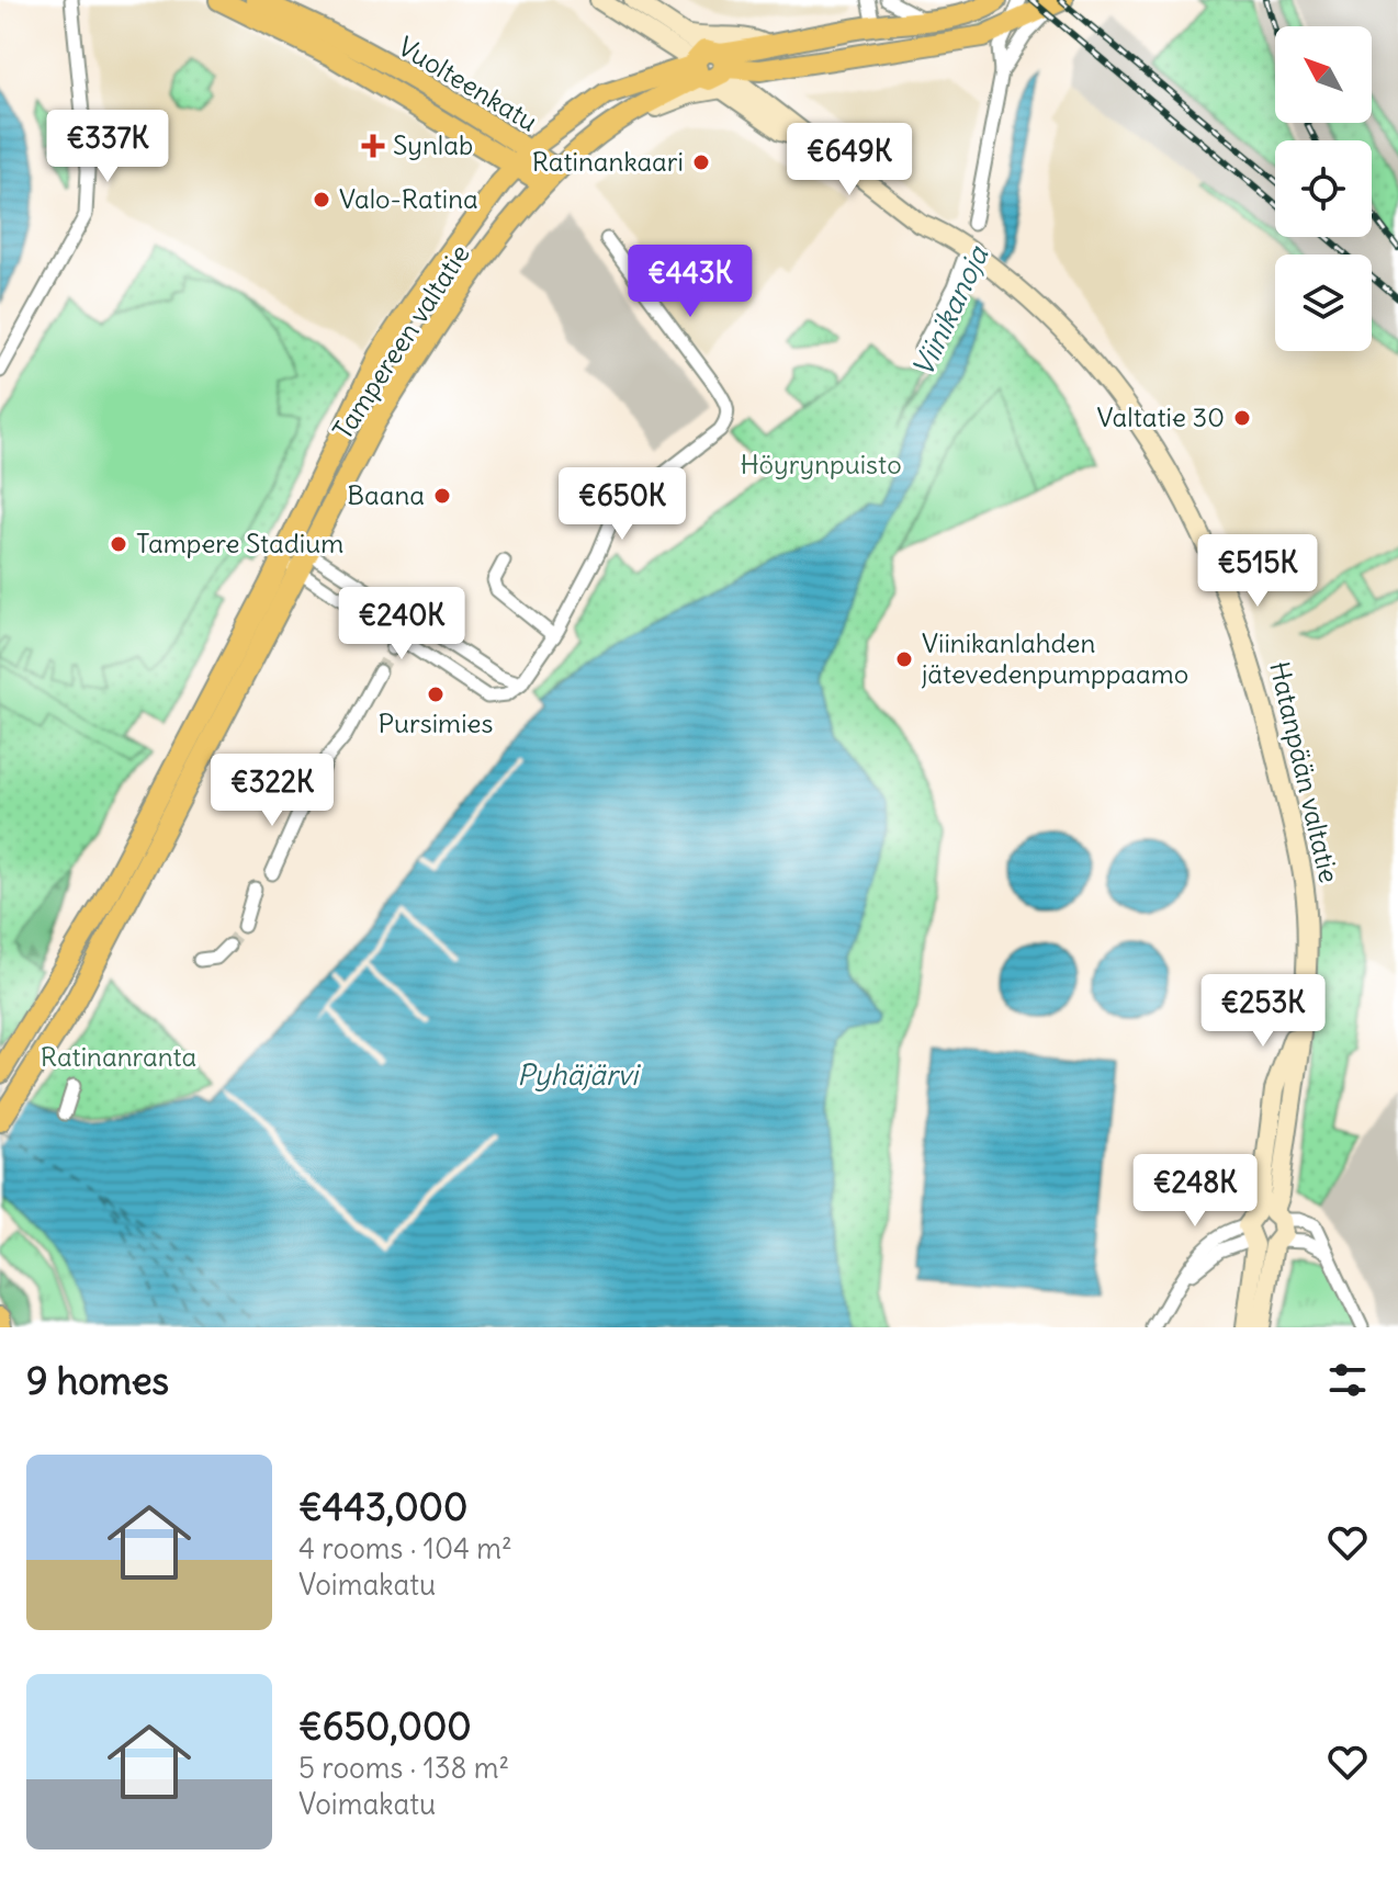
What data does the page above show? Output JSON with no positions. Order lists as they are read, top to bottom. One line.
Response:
{"streets":{"main road":["Vuolteenkatu","Tampereen valtatie","Hatanpään valtatie"]},"crossings":[["Vuolteenkatu","Tampereen valtatie"],["Tampereen valtatie","Hatanpään valtatie"]],"water":["Viinikanoja","Pyhäjärvi"],"parks":["Höyrynpuisto","Ratinanranta"],"places":{"health":["Synlab"],"other":["Ratinankaari","Valo-Ratina","Valtatie 30","Baana","Tampere Stadium","Viinikanlahden jätevedenpumppaamo","Pursimies"]},"north":"top left","page":{"price":["€337K","€649K","€443K","€650K","€515K","€240K","€322K","€253K","€248K"],"heading":"9 homes","list":[{"name":"€443,000","note":"4 rooms · 104 m² · Voimakatu"},{"name":"€650,000","note":"5 rooms · 138 m² · Voimakatu"}]}}
